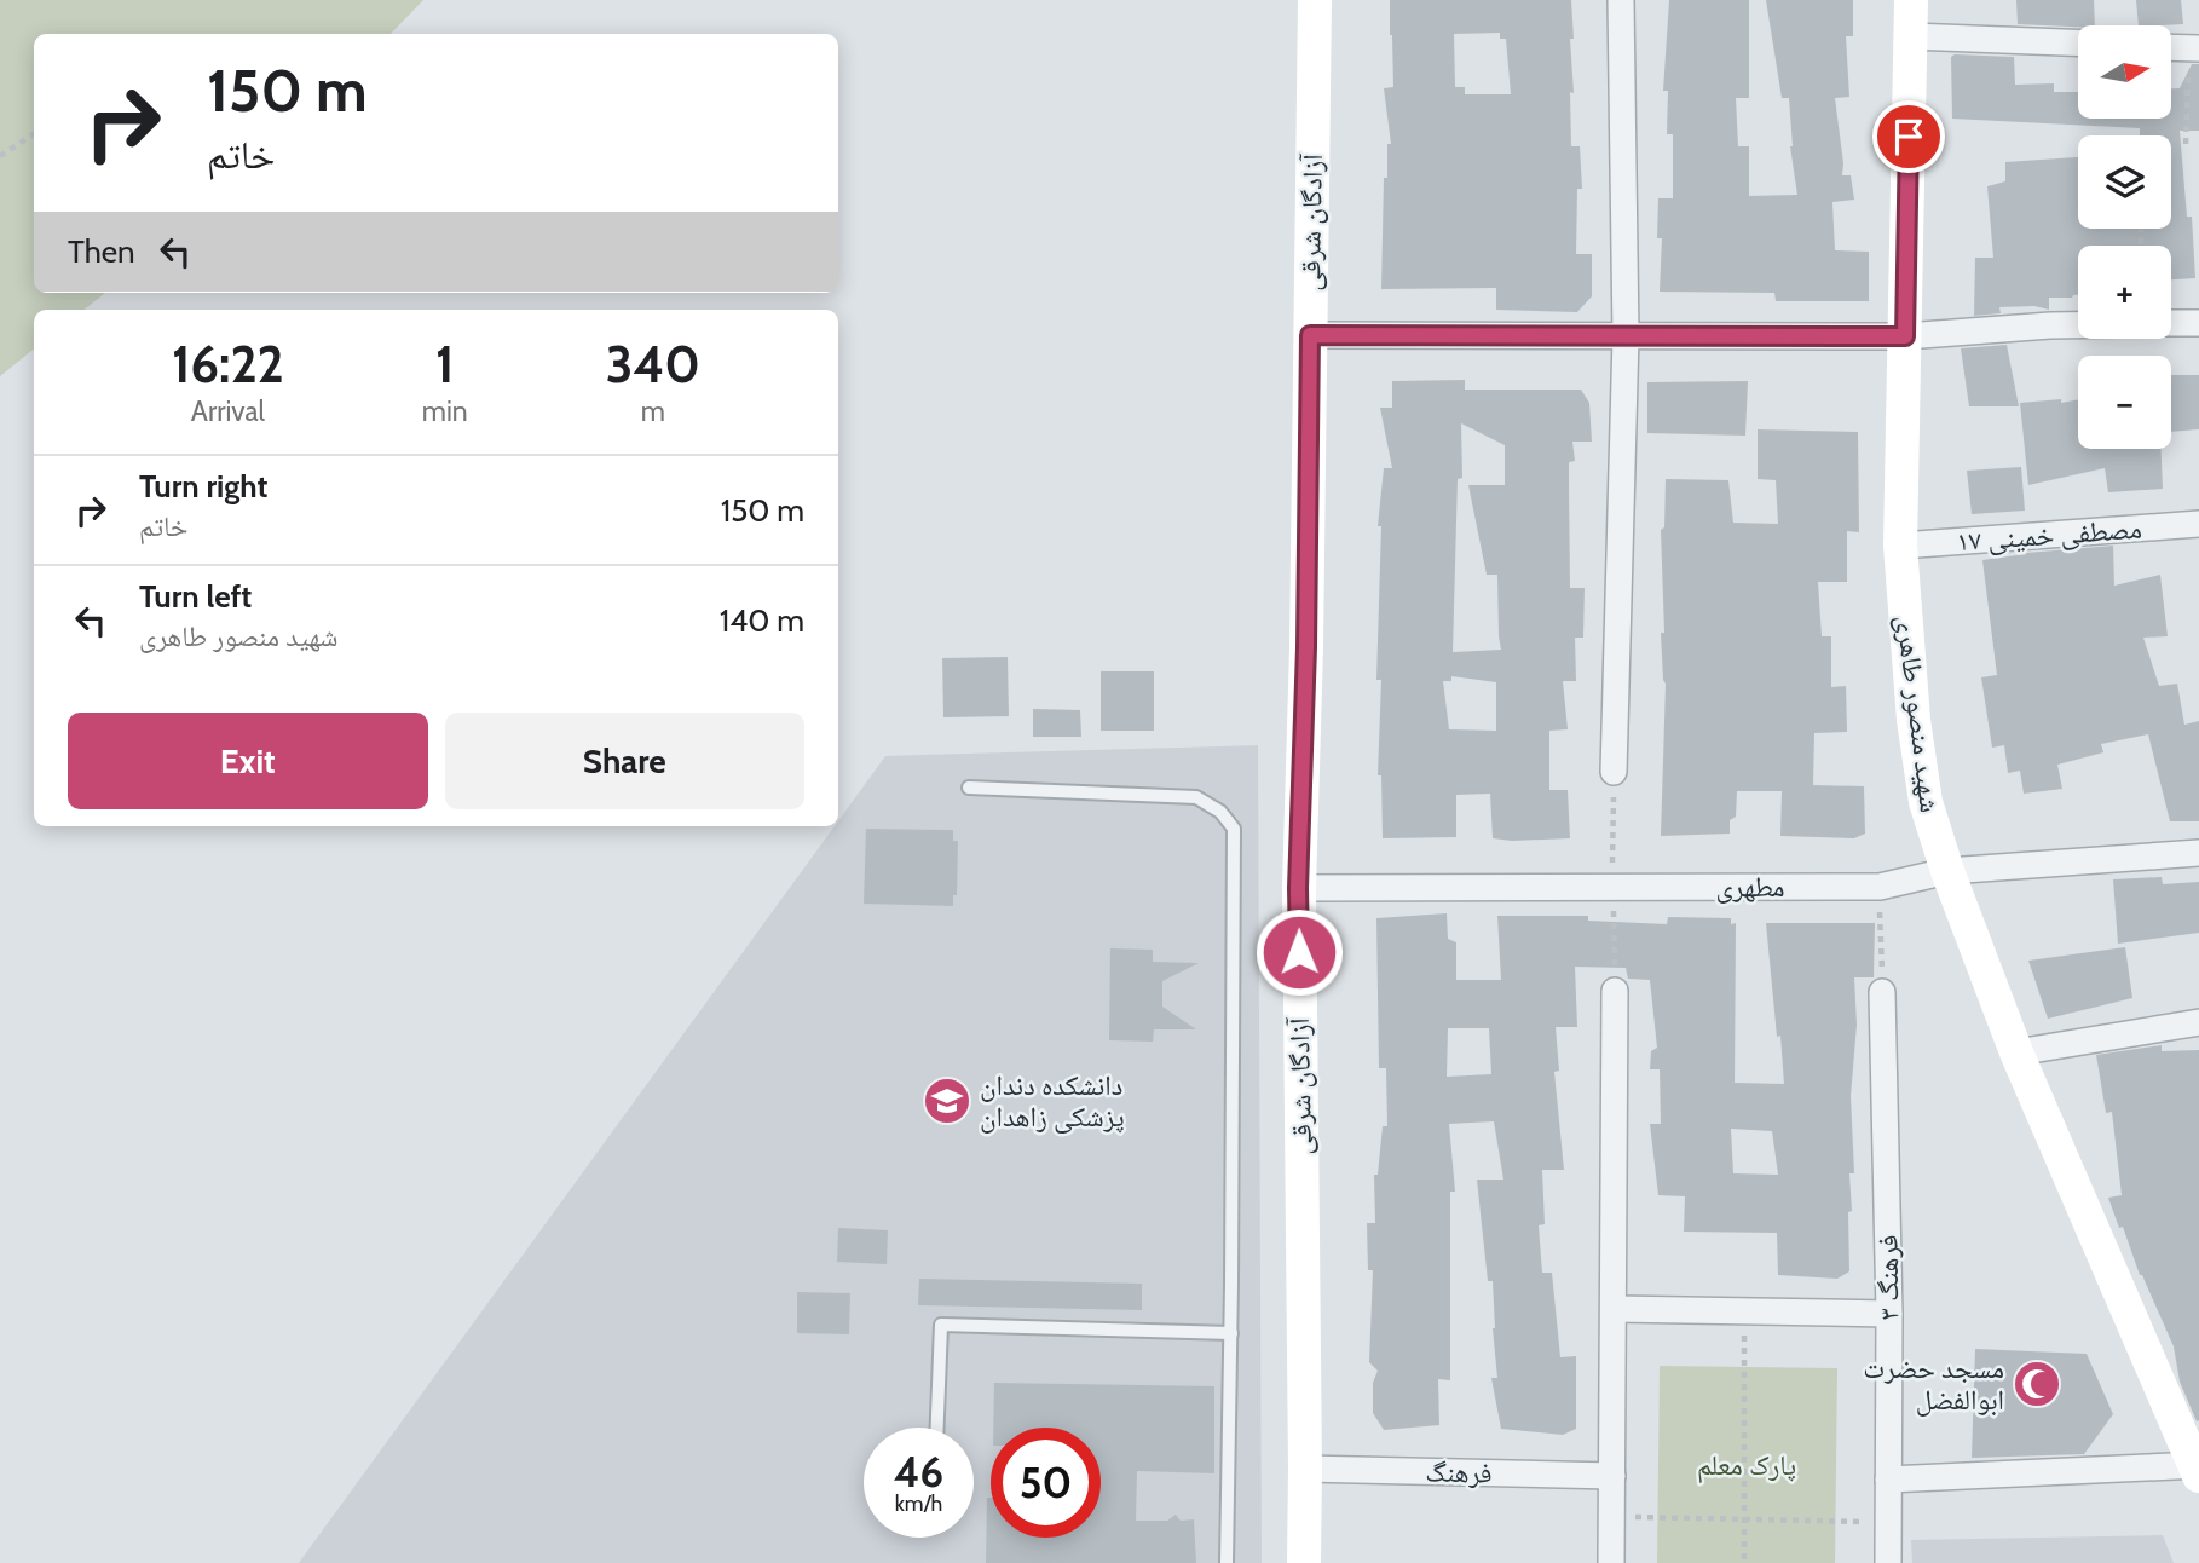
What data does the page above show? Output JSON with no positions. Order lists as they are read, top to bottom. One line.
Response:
{"streets":{"main road":["آزادگان شرقی","شهید منصور طاهری"],"street":["مصطفی خمینی ۱۷","مطهری","فرهنگ ۳","فرهنگ"]},"crossings":[["آزادگان شرقی","مطهری"],["آزادگان شرقی","فرهنگ"],["مصطفی خمینی ۱۷","شهید منصور طاهری"],["شهید منصور طاهری","مطهری"]],"parks":["پارک معلم"],"places":{"school or university":["دانشکده دندان پزشکی زاهدان"],"mosque":["مسجد حضرت ابوالفضل"]},"north":"right","page":{"map_buttons":["+","−"],"turn":["150 m","خاتم"],"then":"Then","eta":["16:22","Arrival","1","min","340","m"],"list":[{"name":"Turn right","note":"خاتم","value":"150 m"},{"name":"Turn left","note":"شهید منصور طاهری","value":"140 m"}],"buttons":["Exit","Share"],"speed":"46 km/h","limit":"50"}}
